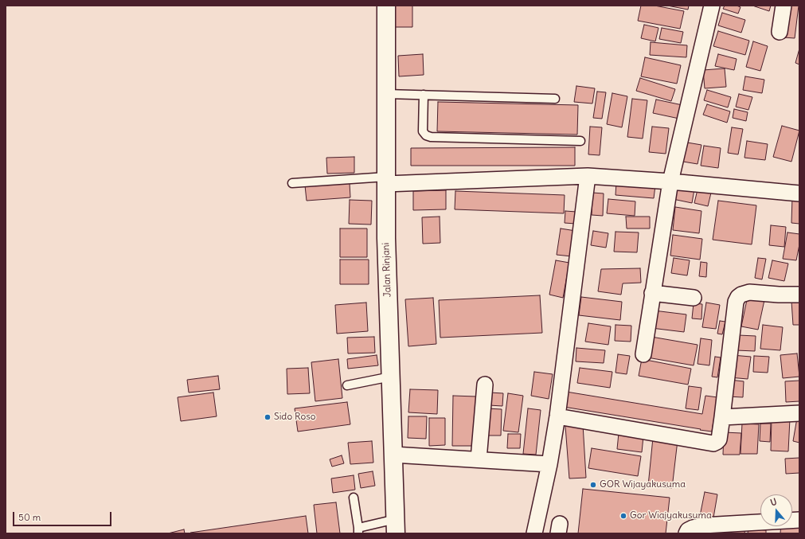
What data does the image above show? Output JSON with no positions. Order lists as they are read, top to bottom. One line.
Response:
{"streets":{"street":["Jalan Rinjani"]},"places":["Sido Roso","GOR Wijayakusuma","Gor Wiajyakusuma"],"scale_bar":"50 m","north":"top"}
